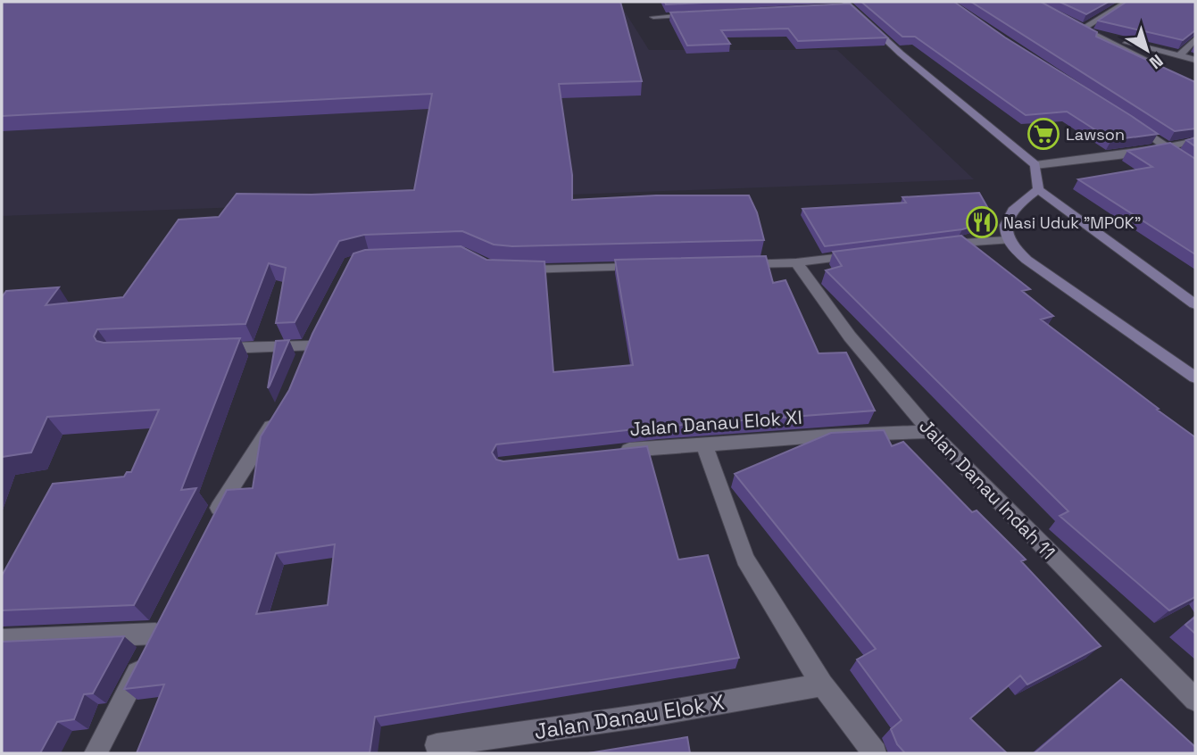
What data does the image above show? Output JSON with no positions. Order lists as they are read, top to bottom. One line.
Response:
{"streets":{"street":["Jalan Danau Elok XI","Jalan Danau Indah 11","Jalan Danau Elok X"]},"crossings":[["Jalan Danau Elok XI","Jalan Danau Indah 11"]],"places":{"supermarket":["Lawson"],"restaurant":["Nasi Uduk \"MPOK\""]},"north":"bottom right"}
